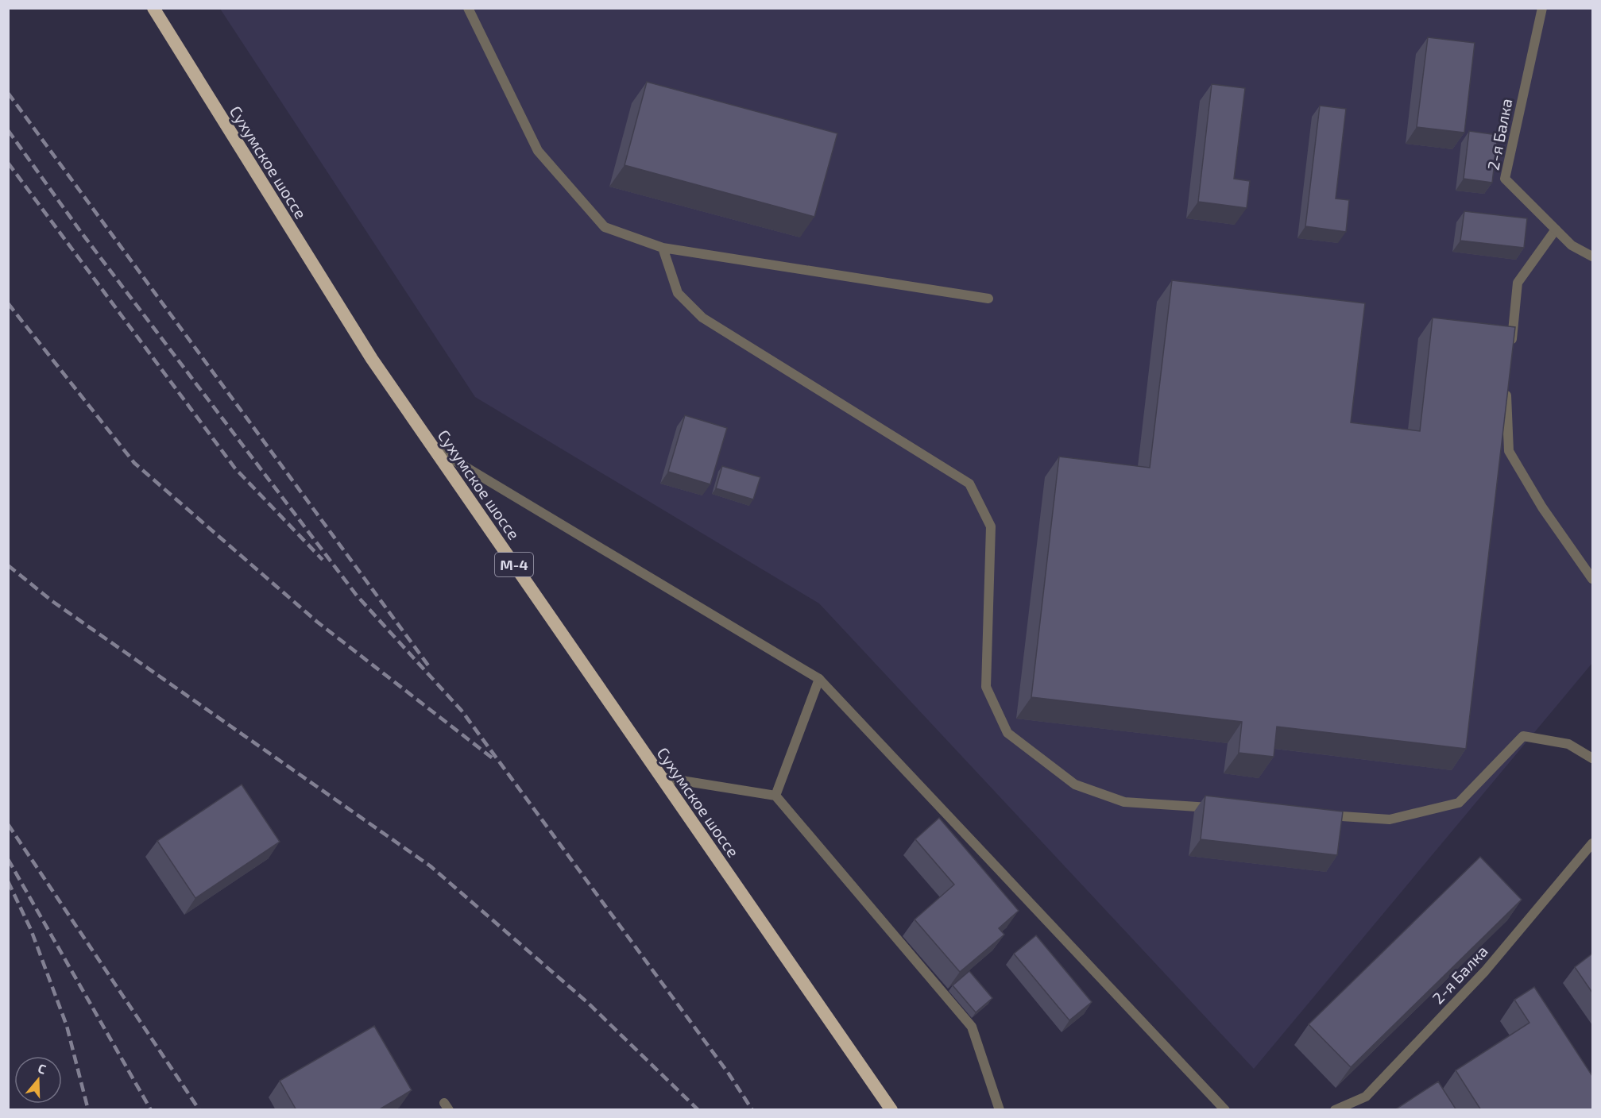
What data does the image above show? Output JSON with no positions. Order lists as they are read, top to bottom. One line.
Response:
{"streets":{"highway":["Сухумское шоссе","М-4"],"street":["2-я Балка"]},"north":"top"}
